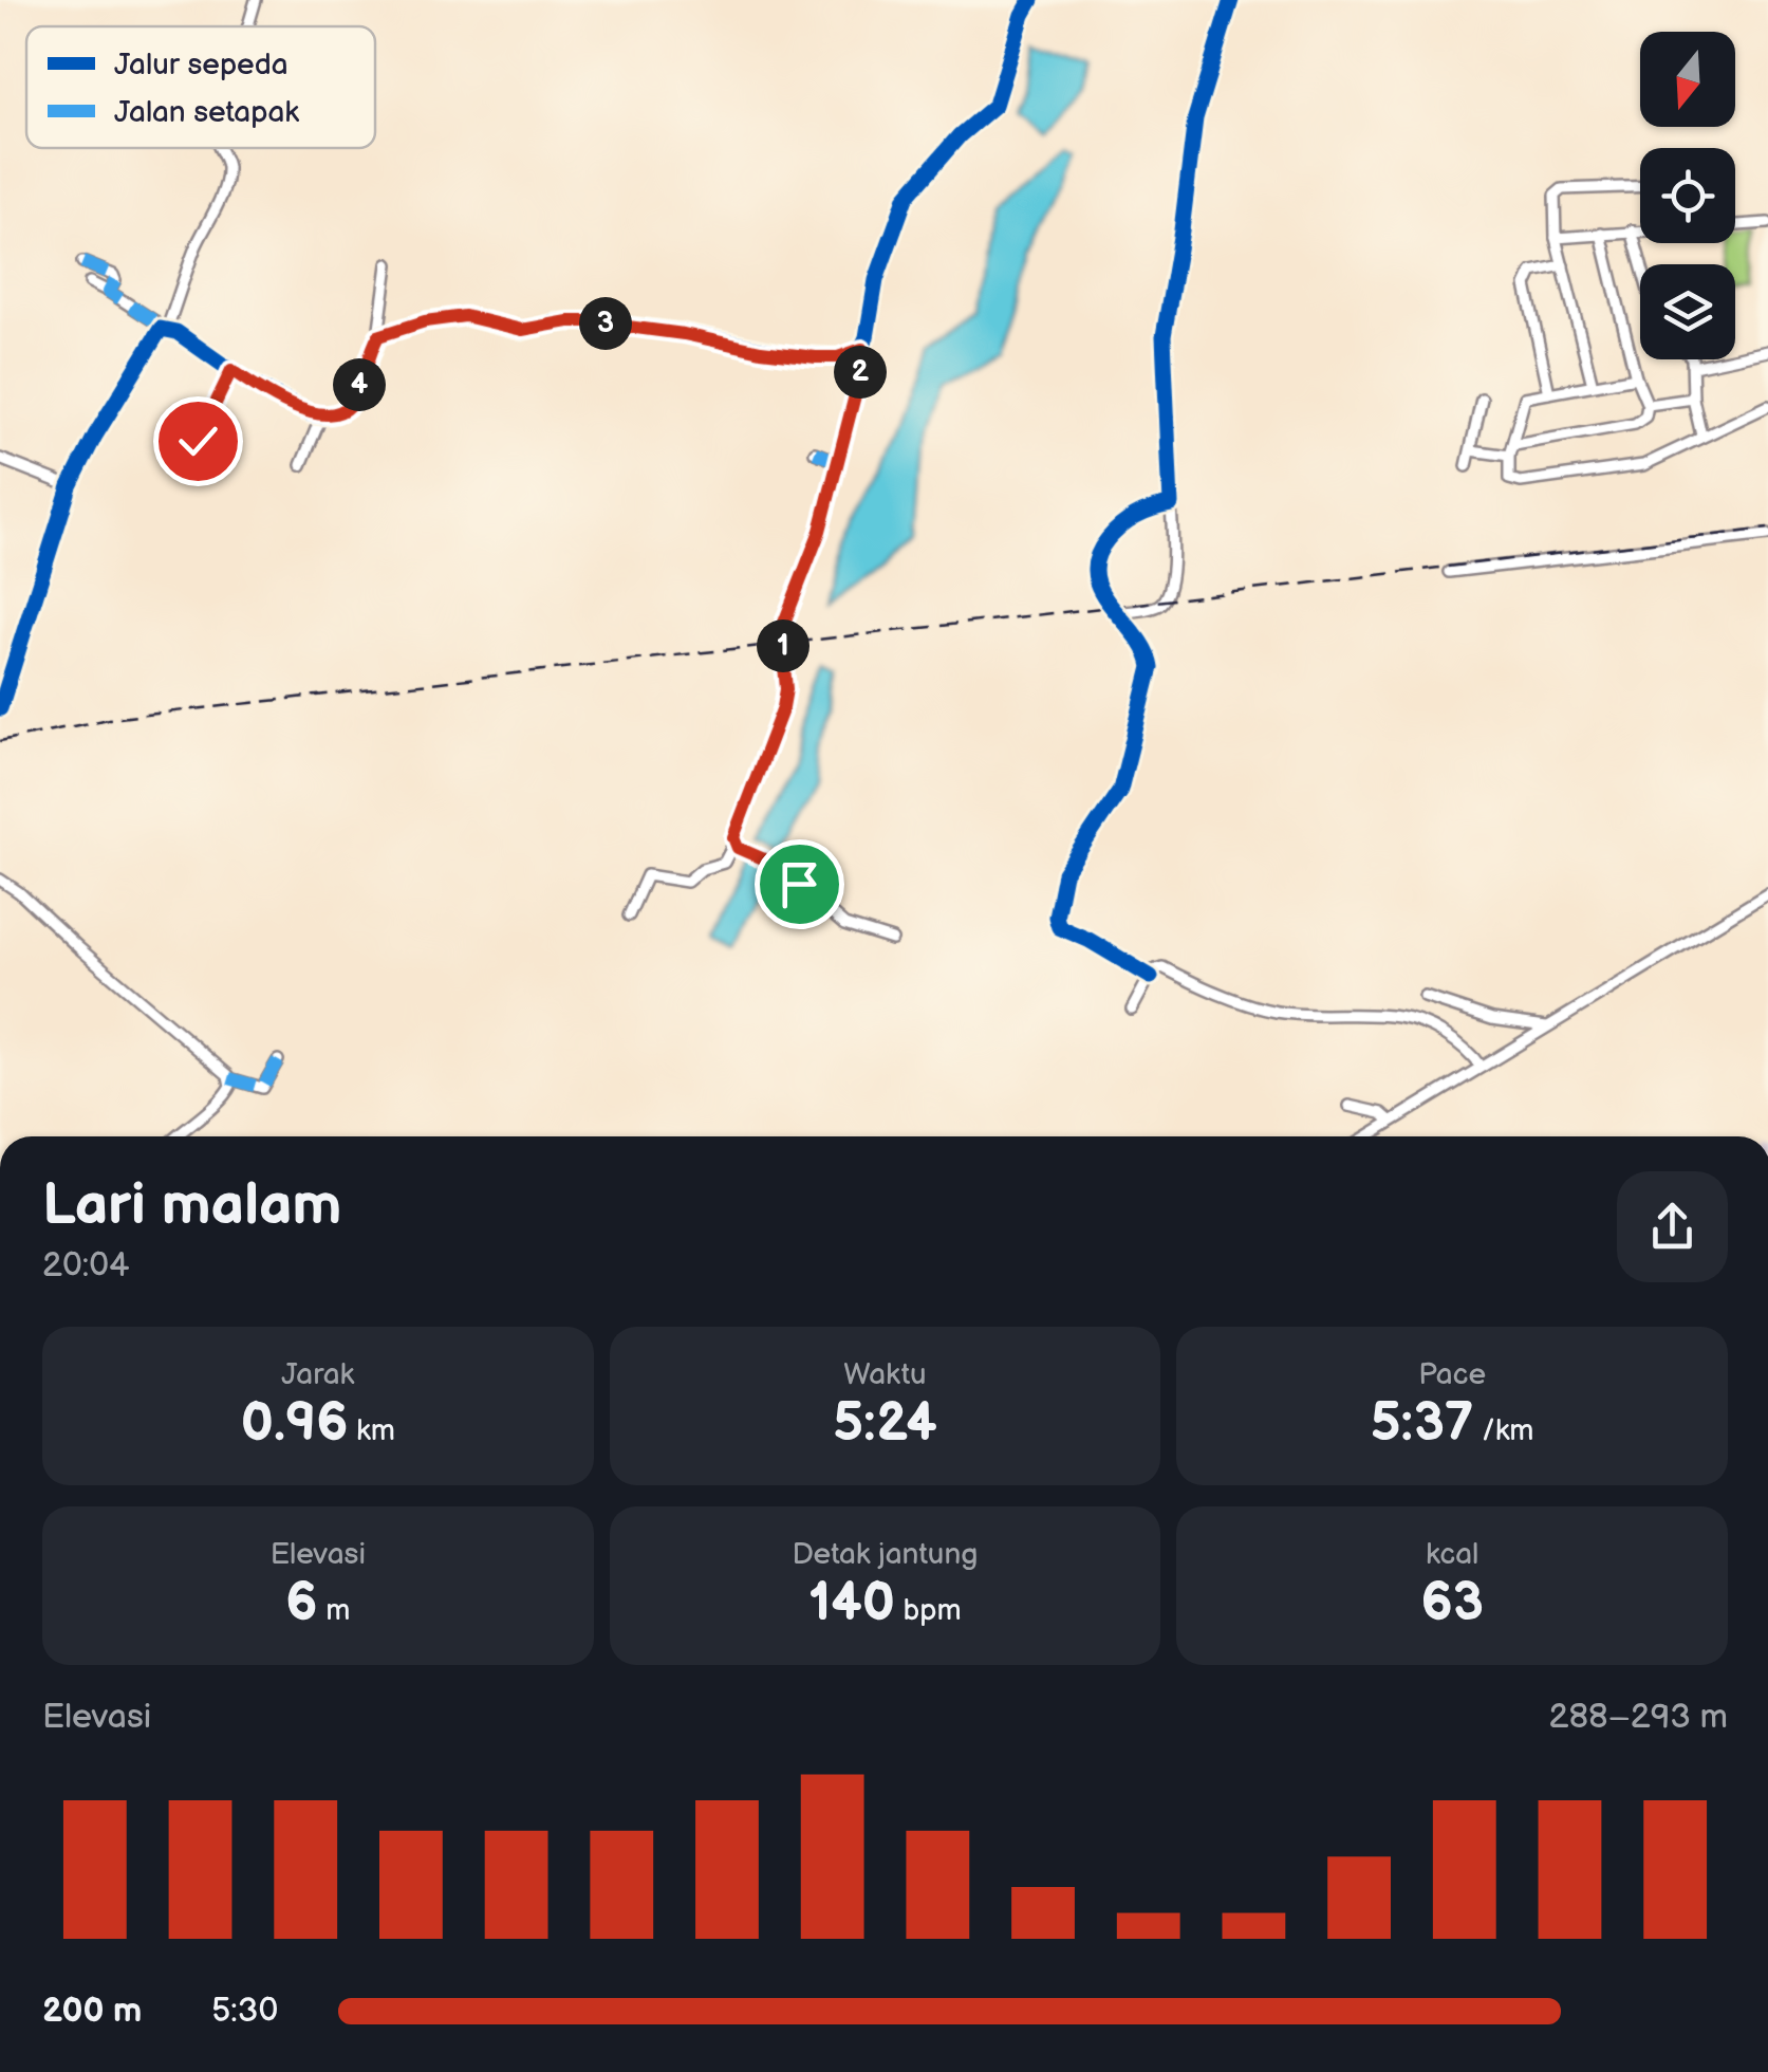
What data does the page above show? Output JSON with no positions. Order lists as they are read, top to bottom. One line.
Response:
{"legend":["Jalur sepeda","Jalan setapak"],"north":"bottom","page":{"pins":["3","2","4","1"],"heading":["Lari malam","20:04"],"stats":[["Jarak","0.96 km"],["Waktu","5:24"],["Pace","5:37 /km"],["Elevasi","6 m"],["Detak jantung","140 bpm"],["kcal","63"]],"chart":["Elevasi","288–293 m"],"list":[{"name":"200 m","note":"5:30"}]}}
